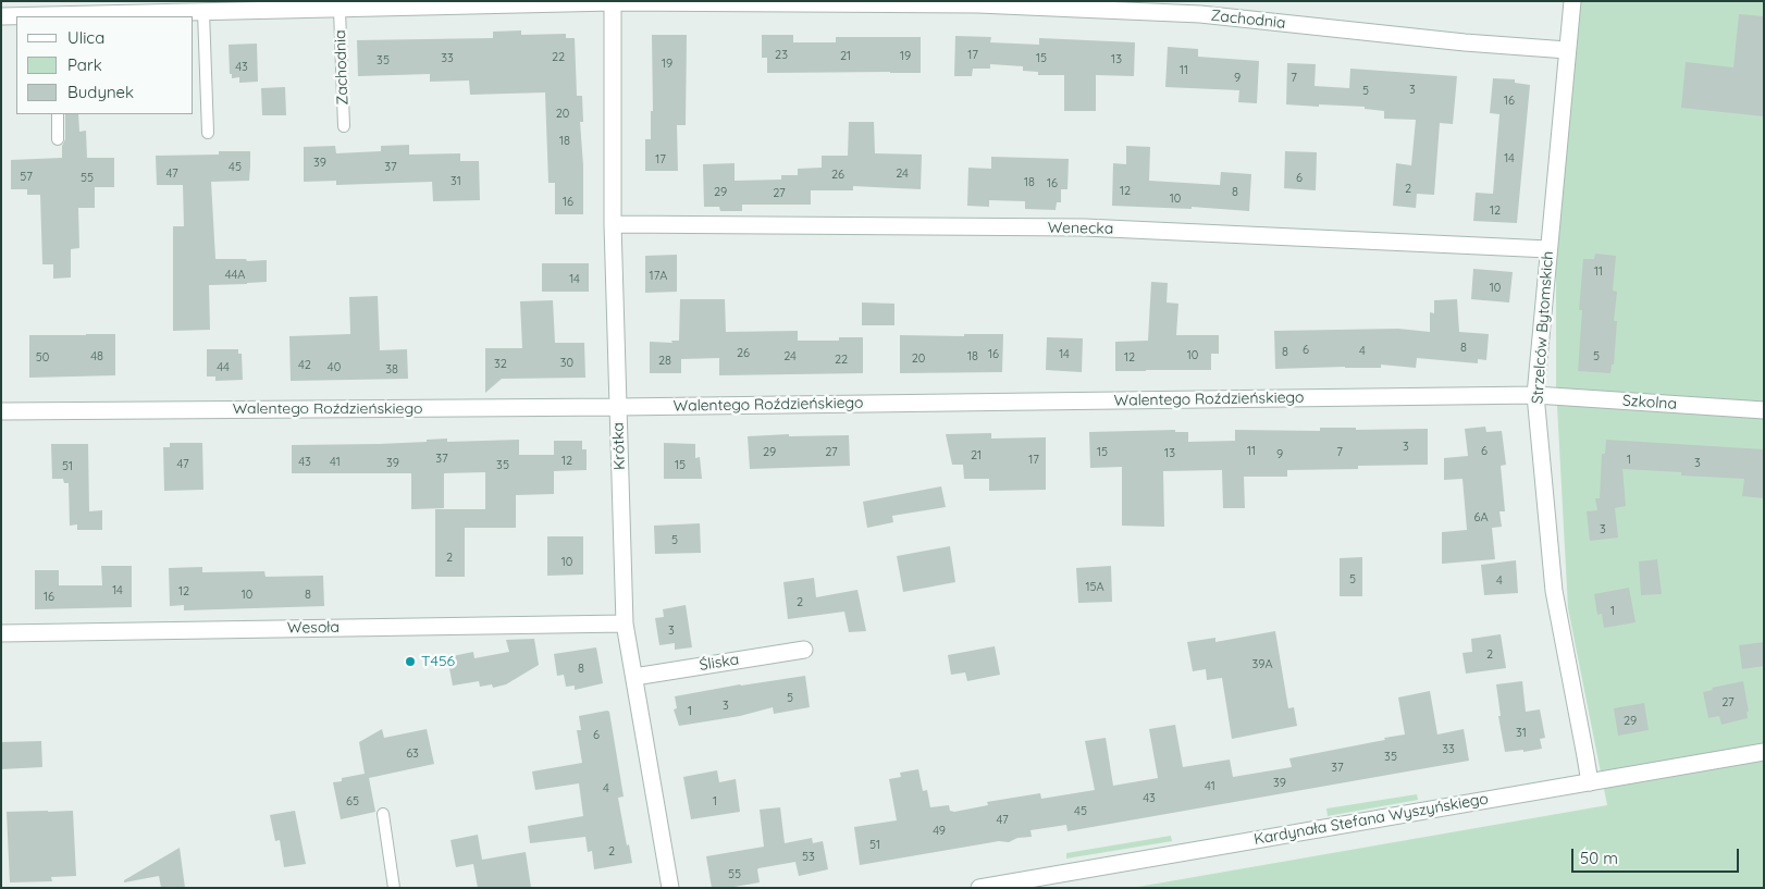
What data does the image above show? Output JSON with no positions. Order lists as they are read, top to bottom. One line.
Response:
{"streets":{"street":["Zachodnia","Wenecka","Strzelców Bytomskich","Walentego Roździeńskiego","Szkolna","Krótka","Wesoła","Śliska","Kardynała Stefana Wyszyńskiego"]},"crossings":[["Zachodnia","Strzelców Bytomskich"],["Zachodnia","Krótka"],["Wenecka","Strzelców Bytomskich"],["Wenecka","Krótka"],["Strzelców Bytomskich","Walentego Roździeńskiego"],["Strzelców Bytomskich","Szkolna"],["Strzelców Bytomskich","Kardynała Stefana Wyszyńskiego"],["Walentego Roździeńskiego","Szkolna"],["Walentego Roździeńskiego","Krótka"],["Krótka","Wesoła"],["Krótka","Śliska"]],"places":["T456"],"house_numbers":["23","17","21","19","22","33","15","13","35","19","43","11","9","7","3","5","16","20","18","14","17","39","45","37","47","24","26","57","55","6","31","18","16","2","12","29","8","27","10","16","12","11","44A","17A","14","10","8","6","4","8","26","16","14","10","48","24","18","5","50","12","20","22","28","30","32","42","44","40","38","3","11","6","29","27","15","7","13","9","21","37","17","1","12","43","41","39","3","47","35","15","51","6A","3","5","2","10","5","4","15A","14","12","10","8","16","2","1","3","2","39A","8","5","27","3","1","29","31","6","33","63","35","37","39","41","4","43","65","1","45","47","49","51","2","53","55"],"legend":["Ulica","Park","Budynek"],"scale_bar":"50 m"}
